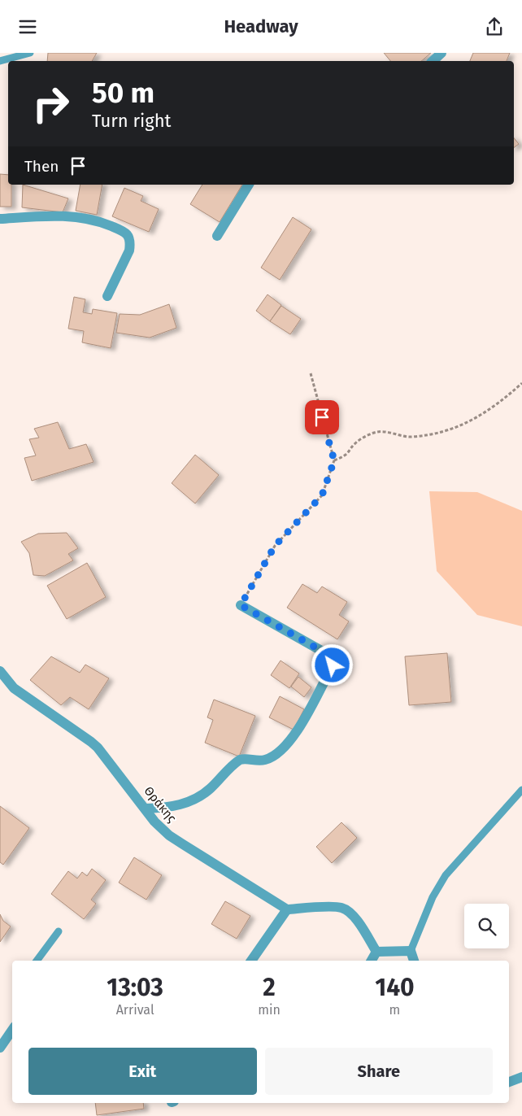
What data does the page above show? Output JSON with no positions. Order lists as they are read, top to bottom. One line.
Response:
{"streets":{"street":["Θράκης"]},"page":{"header":"Headway","turn":["50 m","Turn right"],"then":"Then","eta":["13:03","Arrival","2","min","140","m"],"buttons":["Exit","Share"]}}
